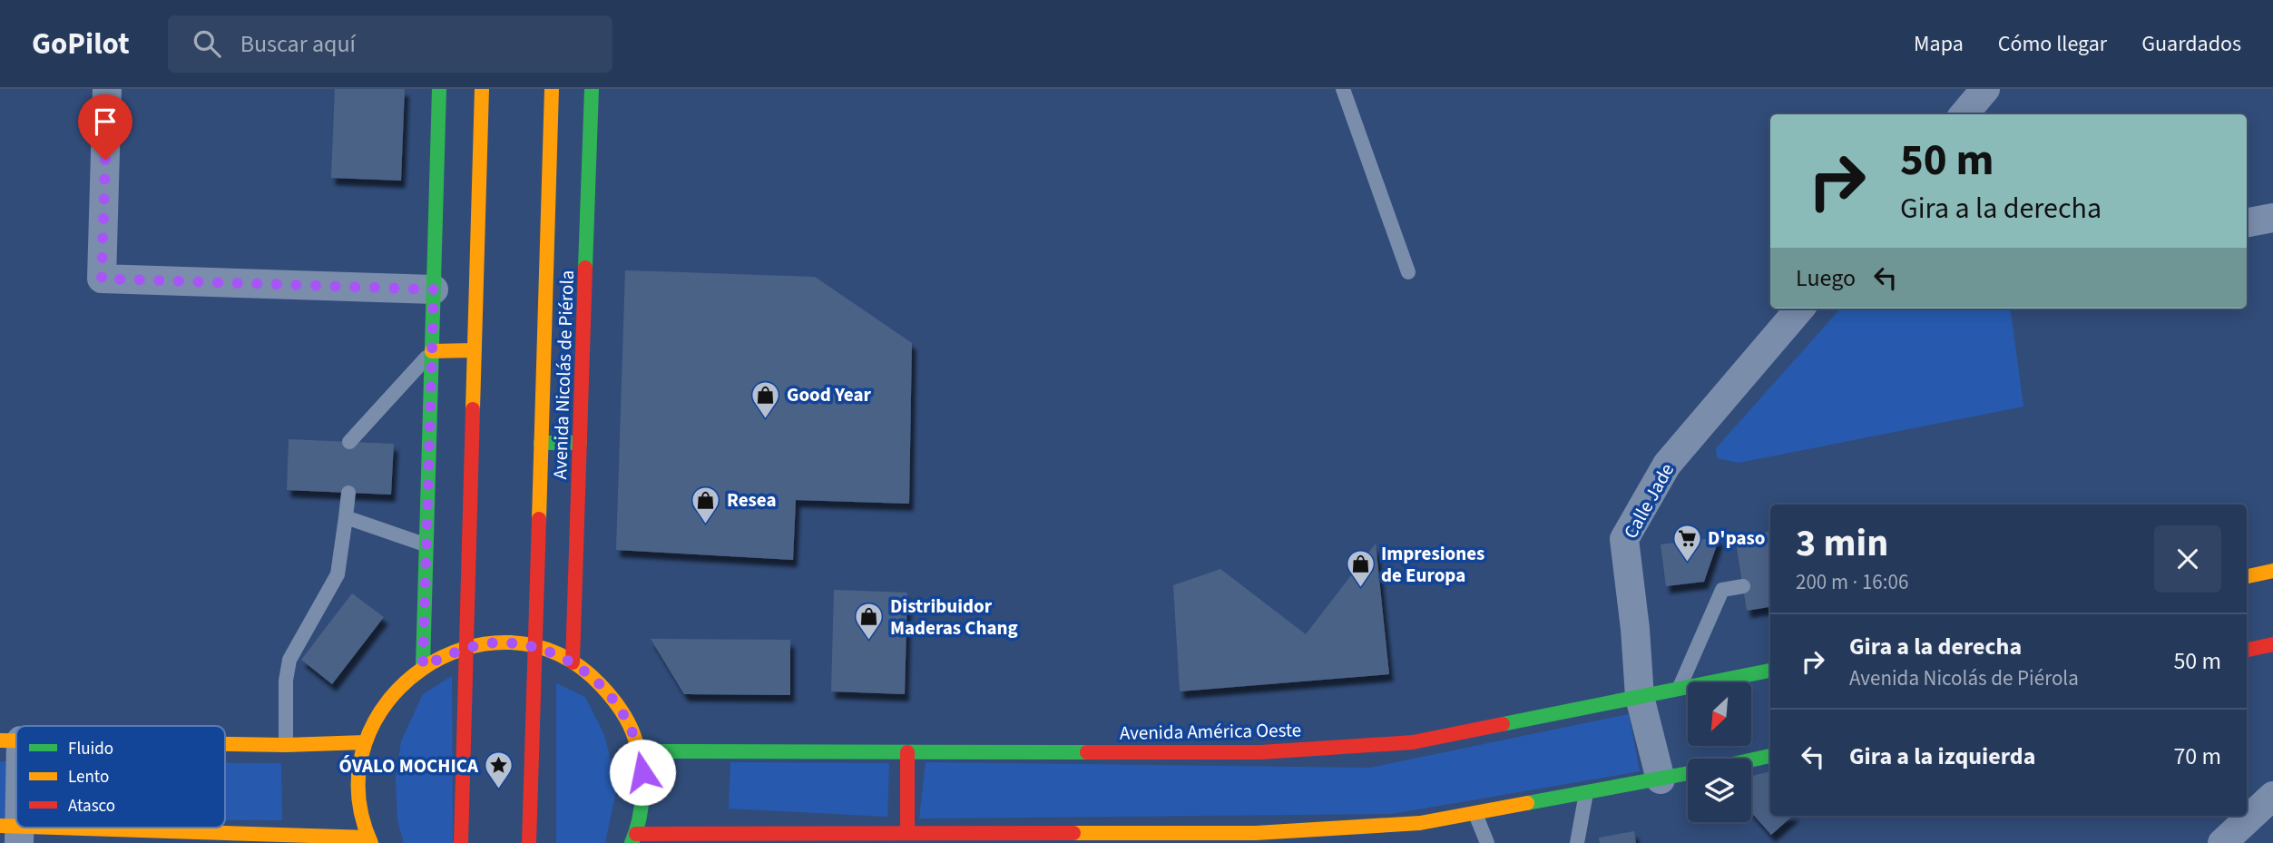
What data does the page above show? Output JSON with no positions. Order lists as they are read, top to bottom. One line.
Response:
{"streets":{"main road":["Avenida Nicolás de Piérola","Avenida América Oeste"],"street":["Calle Jade"]},"crossings":[["Calle Jade","Avenida América Oeste"]],"places":{"shop":["Good Year","Resea","Impresiones de Europa","Distribuidor Maderas Chang"],"supermarket":["D'paso"],"place":["ÓVALO MOCHICA"]},"legend":["Fluido","Lento","Atasco"],"north":"bottom left","page":{"header":"GoPilot","search":"Buscar aquí","nav":["Mapa","Cómo llegar","Guardados"],"turn":["50 m","Gira a la derecha"],"then":"Luego","heading":["3 min","200 m · 16:06"],"list":[{"name":"Gira a la derecha","note":"Avenida Nicolás de Piérola","value":"50 m"},{"name":"Gira a la izquierda","value":"70 m"}]}}
